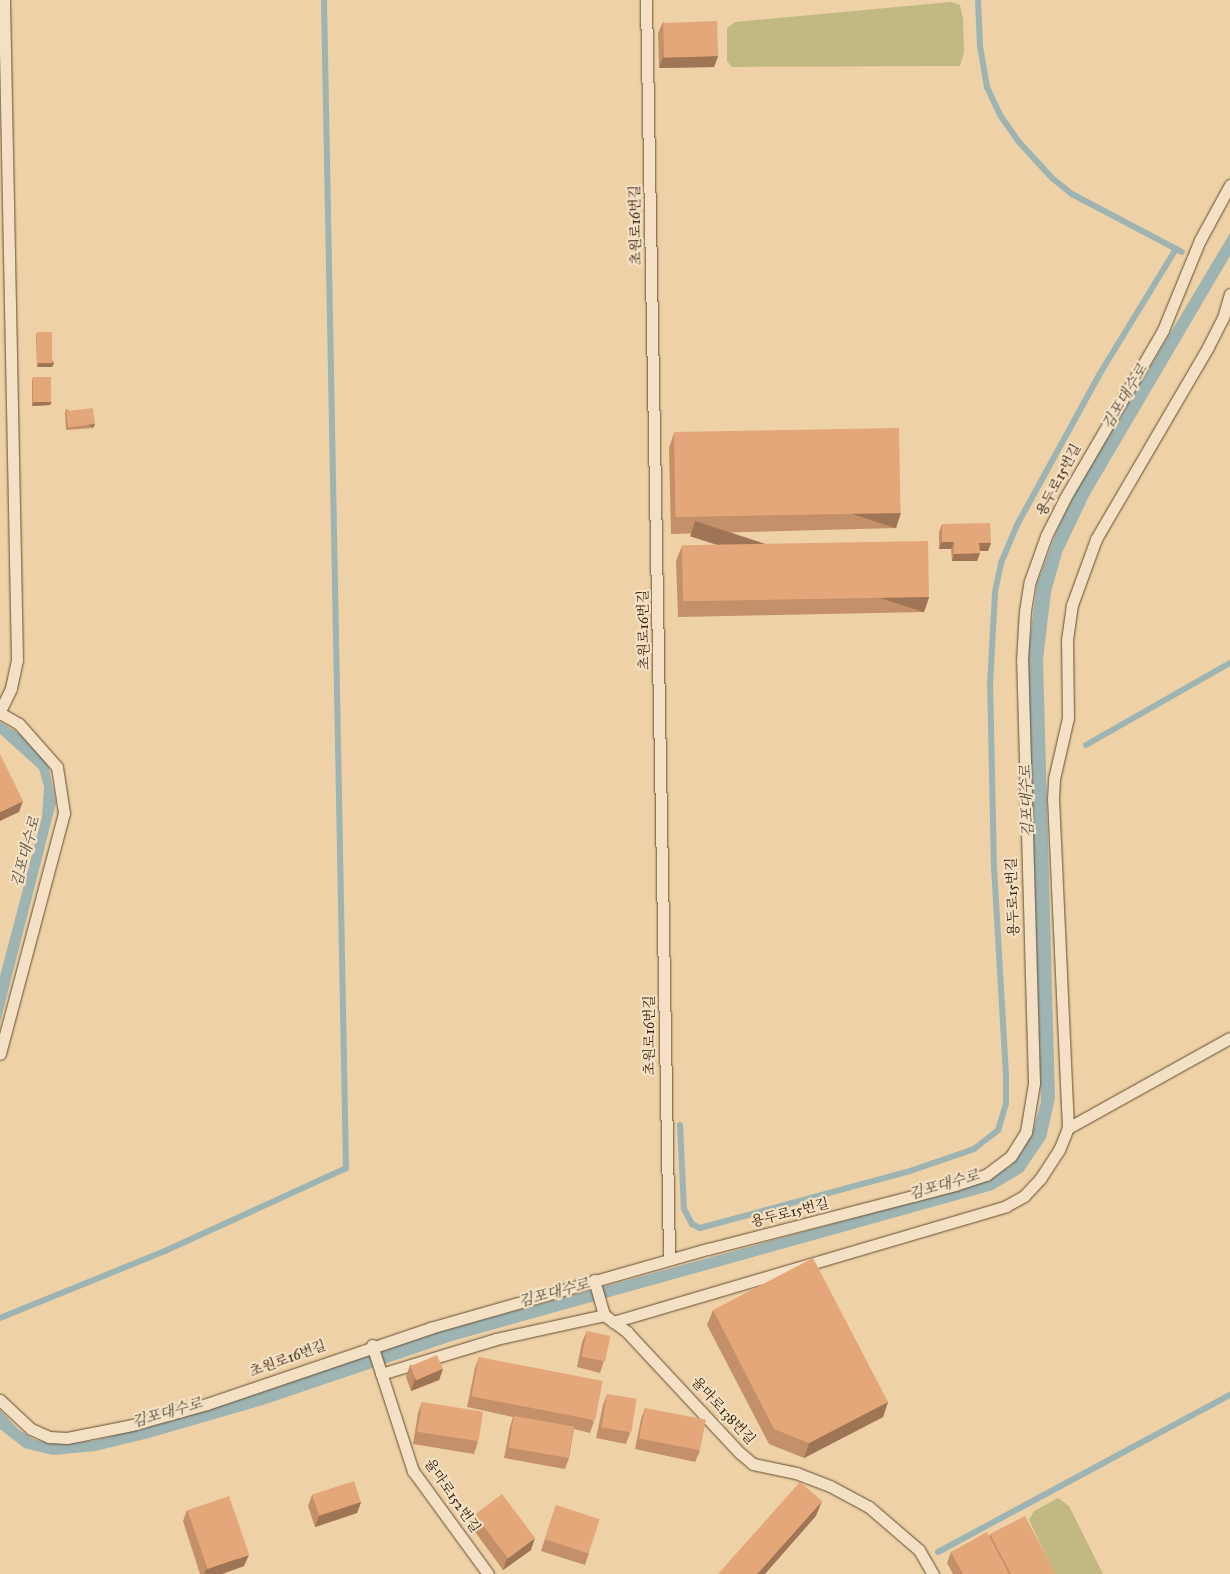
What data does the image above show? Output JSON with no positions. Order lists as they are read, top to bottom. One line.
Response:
{"streets":{"lane":["초원로16번길","용두로15번길","율마로138번길","율마로152번길"]},"crossings":[["초원로16번길","용두로15번길"],["초원로16번길","율마로152번길"]],"water":["김포대수로"]}
